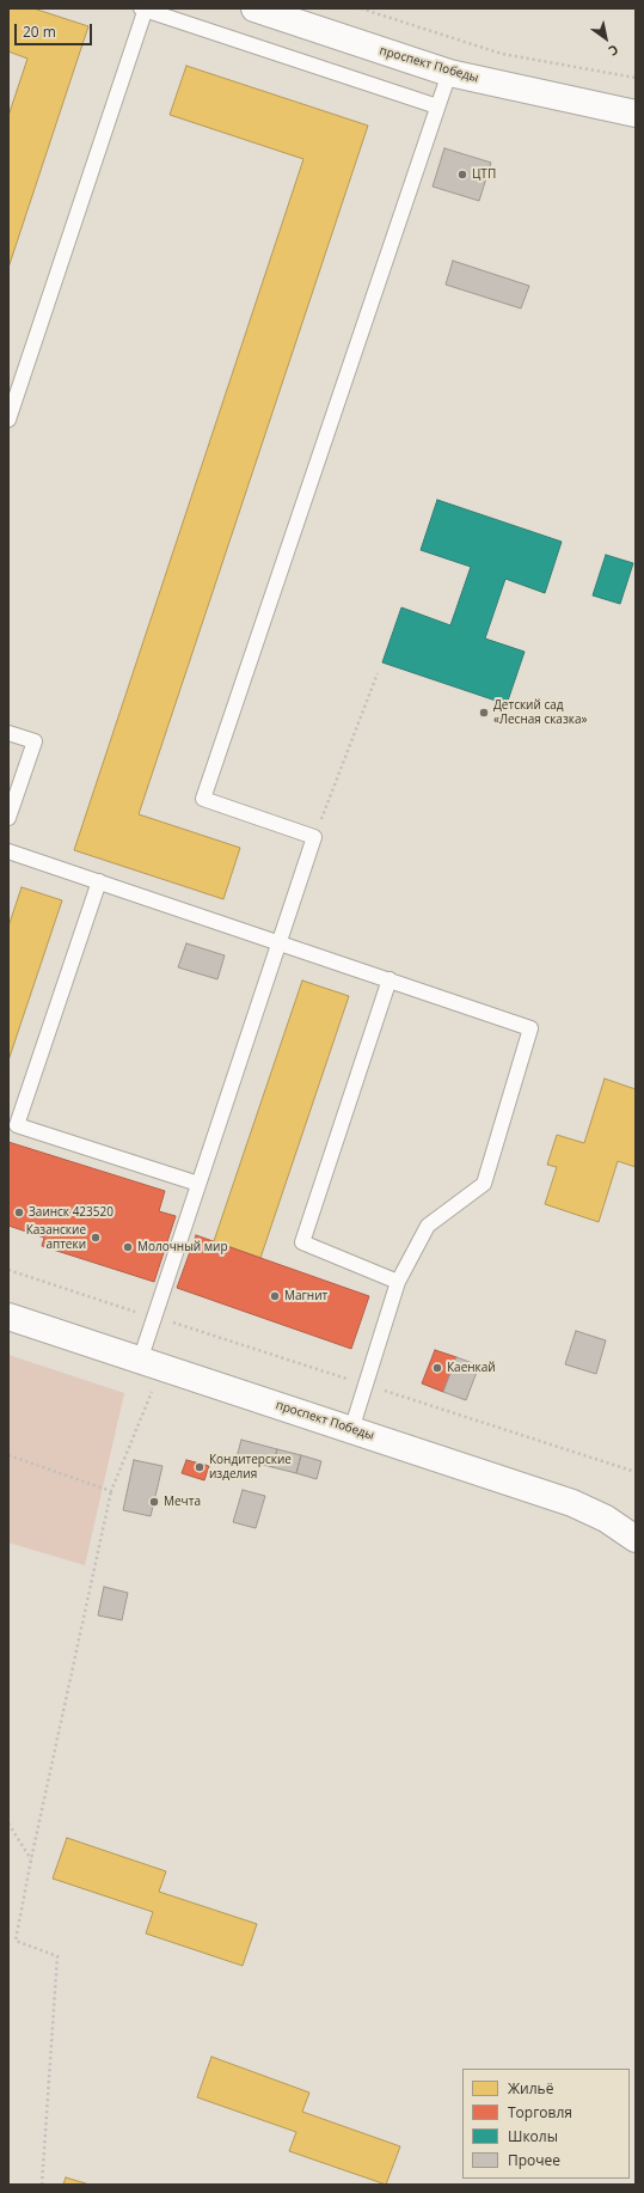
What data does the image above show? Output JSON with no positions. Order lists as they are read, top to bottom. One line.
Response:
{"streets":{"main road":["проспект Победы"]},"places":["ЦТП","Детский сад «Лесная сказка»","Заинск 423520","Казанские аптеки","Молочный мир","Магнит","Каенкай","Кондитерские изделия","Мечта"],"legend":["Жильё","Торговля","Школы","Прочее"],"scale_bar":"20 m","north":"bottom right"}
